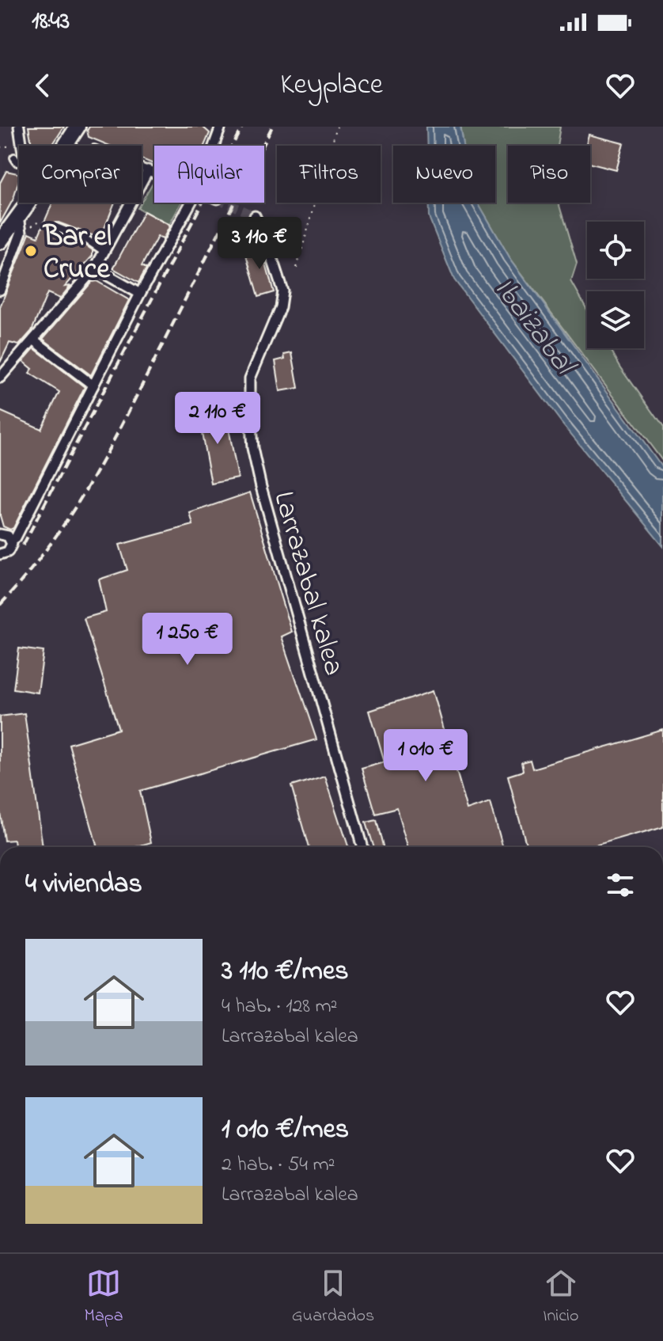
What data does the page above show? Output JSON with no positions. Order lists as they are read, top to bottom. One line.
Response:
{"streets":{"street":["Larrazabal kalea"]},"water":["Ibaizabal"],"places":["Bar el Cruce"],"page":{"status":"18:43","header":"Keyplace","chip":["Comprar","Alquilar","Filtros","Nuevo","Piso"],"price":["3 110 €","2 110 €","1 250 €","1 010 €"],"heading":"4 viviendas","list":[{"name":"3 110 €/mes","note":"4 hab. · 128 m² · Larrazabal kalea"},{"name":"1 010 €/mes","note":"2 hab. · 54 m² · Larrazabal kalea"}],"tabs":["Mapa","Guardados","Inicio"]}}
